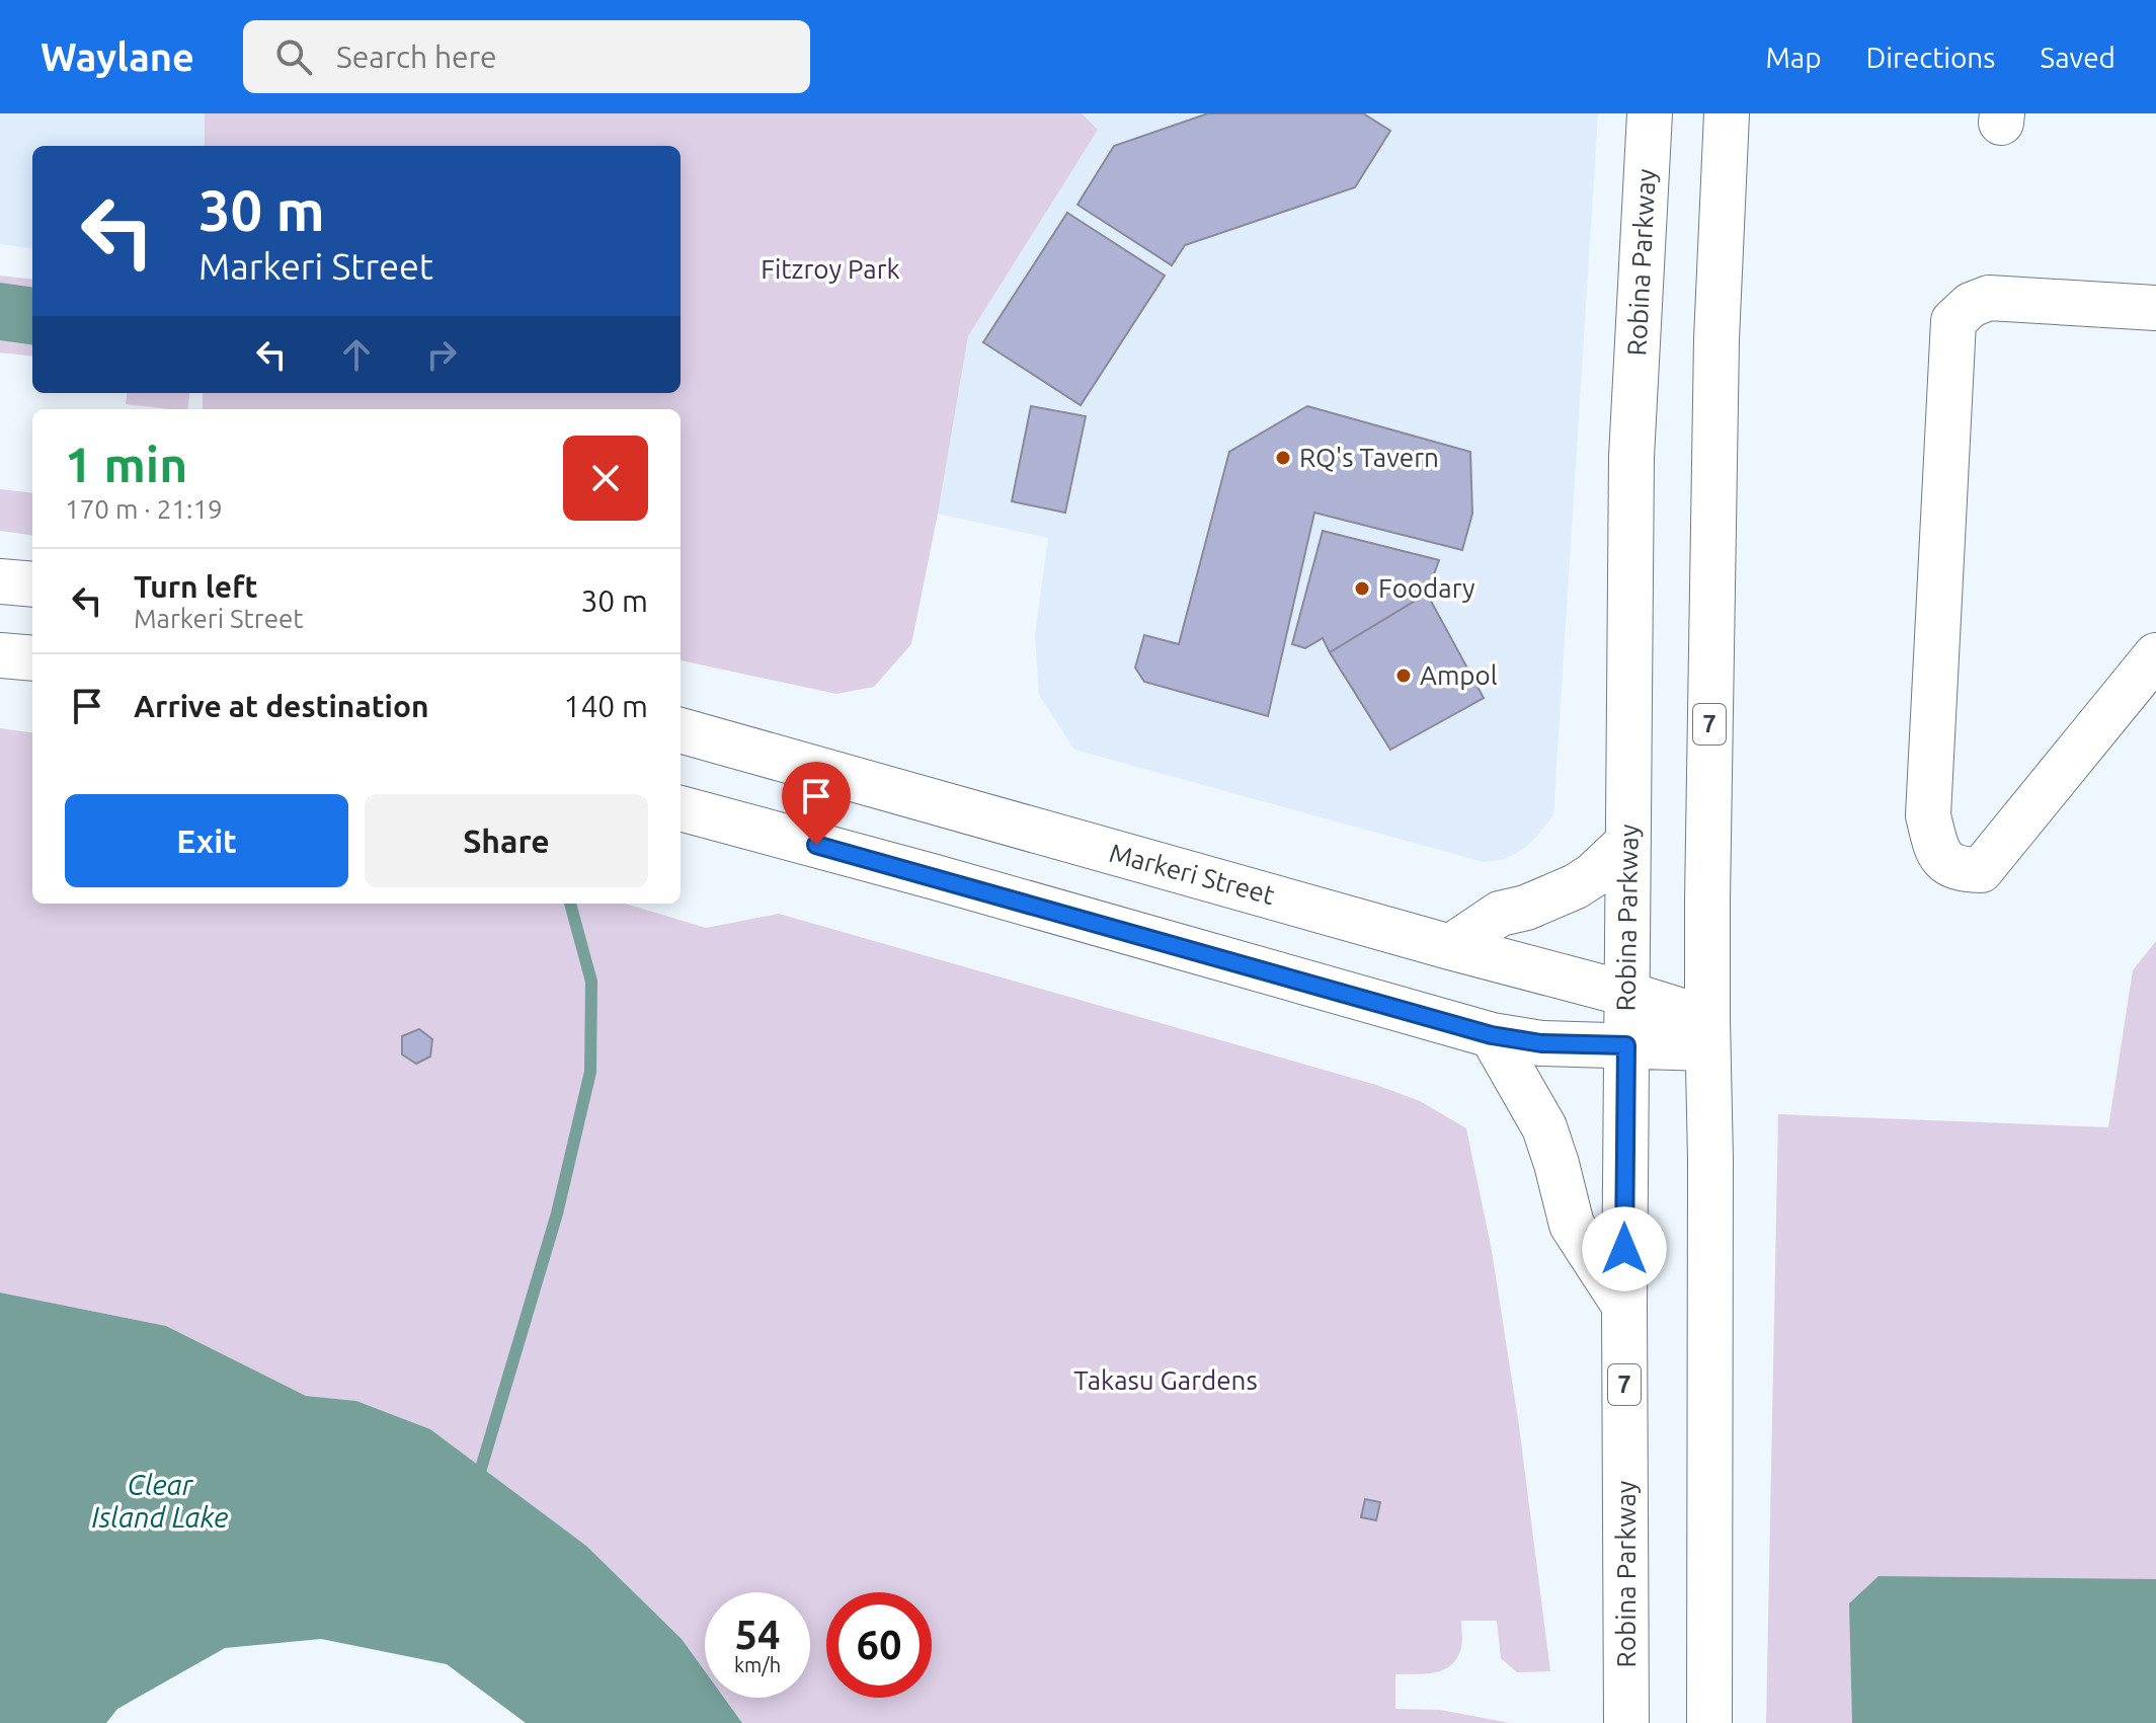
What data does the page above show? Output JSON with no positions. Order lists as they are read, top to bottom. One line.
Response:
{"streets":{"main road":["Robina Parkway","7","Markeri Street"]},"crossings":[["Robina Parkway","Markeri Street"],["7","Markeri Street"]],"water":["Clear Island Lake"],"parks":["Fitzroy Park","Takasu Gardens"],"places":["RQ's Tavern","Foodary","Ampol"],"page":{"header":"Waylane","search":"Search here","nav":["Map","Directions","Saved"],"turn":["30 m","Markeri Street"],"heading":["1 min","170 m · 21:19"],"list":[{"name":"Turn left","note":"Markeri Street","value":"30 m"},{"name":"Arrive at destination","value":"140 m"}],"buttons":["Exit","Share"],"speed":"54 km/h","limit":"60"}}
